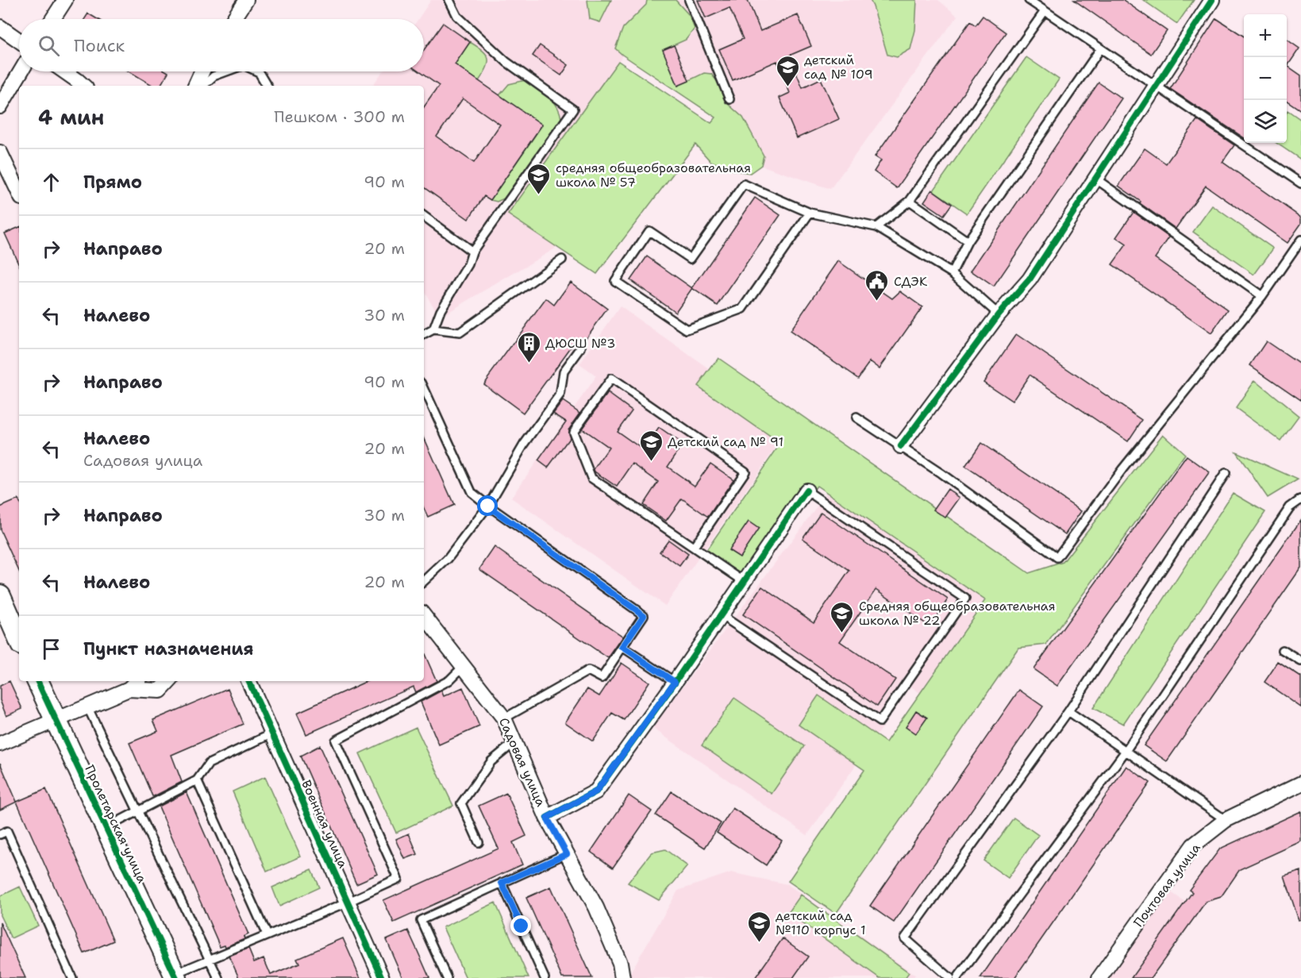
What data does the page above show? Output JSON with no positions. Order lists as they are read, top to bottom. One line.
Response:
{"streets":{"street":["Садовая улица","Пролетарская улица","Военная улица","Почтовая улица"]},"places":{"school or university":["детский сад № 109","средняя общеобразовательная школа № 57","Детский сад № 91","Средняя общеобразовательная школа № 22","детский сад №110 корпус 1"],"public building":["СДЭК"],"building":["ДЮСШ №3"]},"page":{"map_buttons":["+","−"],"search":"Поиск","heading":["4 мин","Пешком · 300 m"],"list":[["Прямо","90 m"],["Направо","20 m"],["Налево","30 m"],["Направо","90 m"],["Налево","Садовая улица","20 m"],["Направо","30 m"],["Налево","20 m"],"Пункт назначения"]}}
